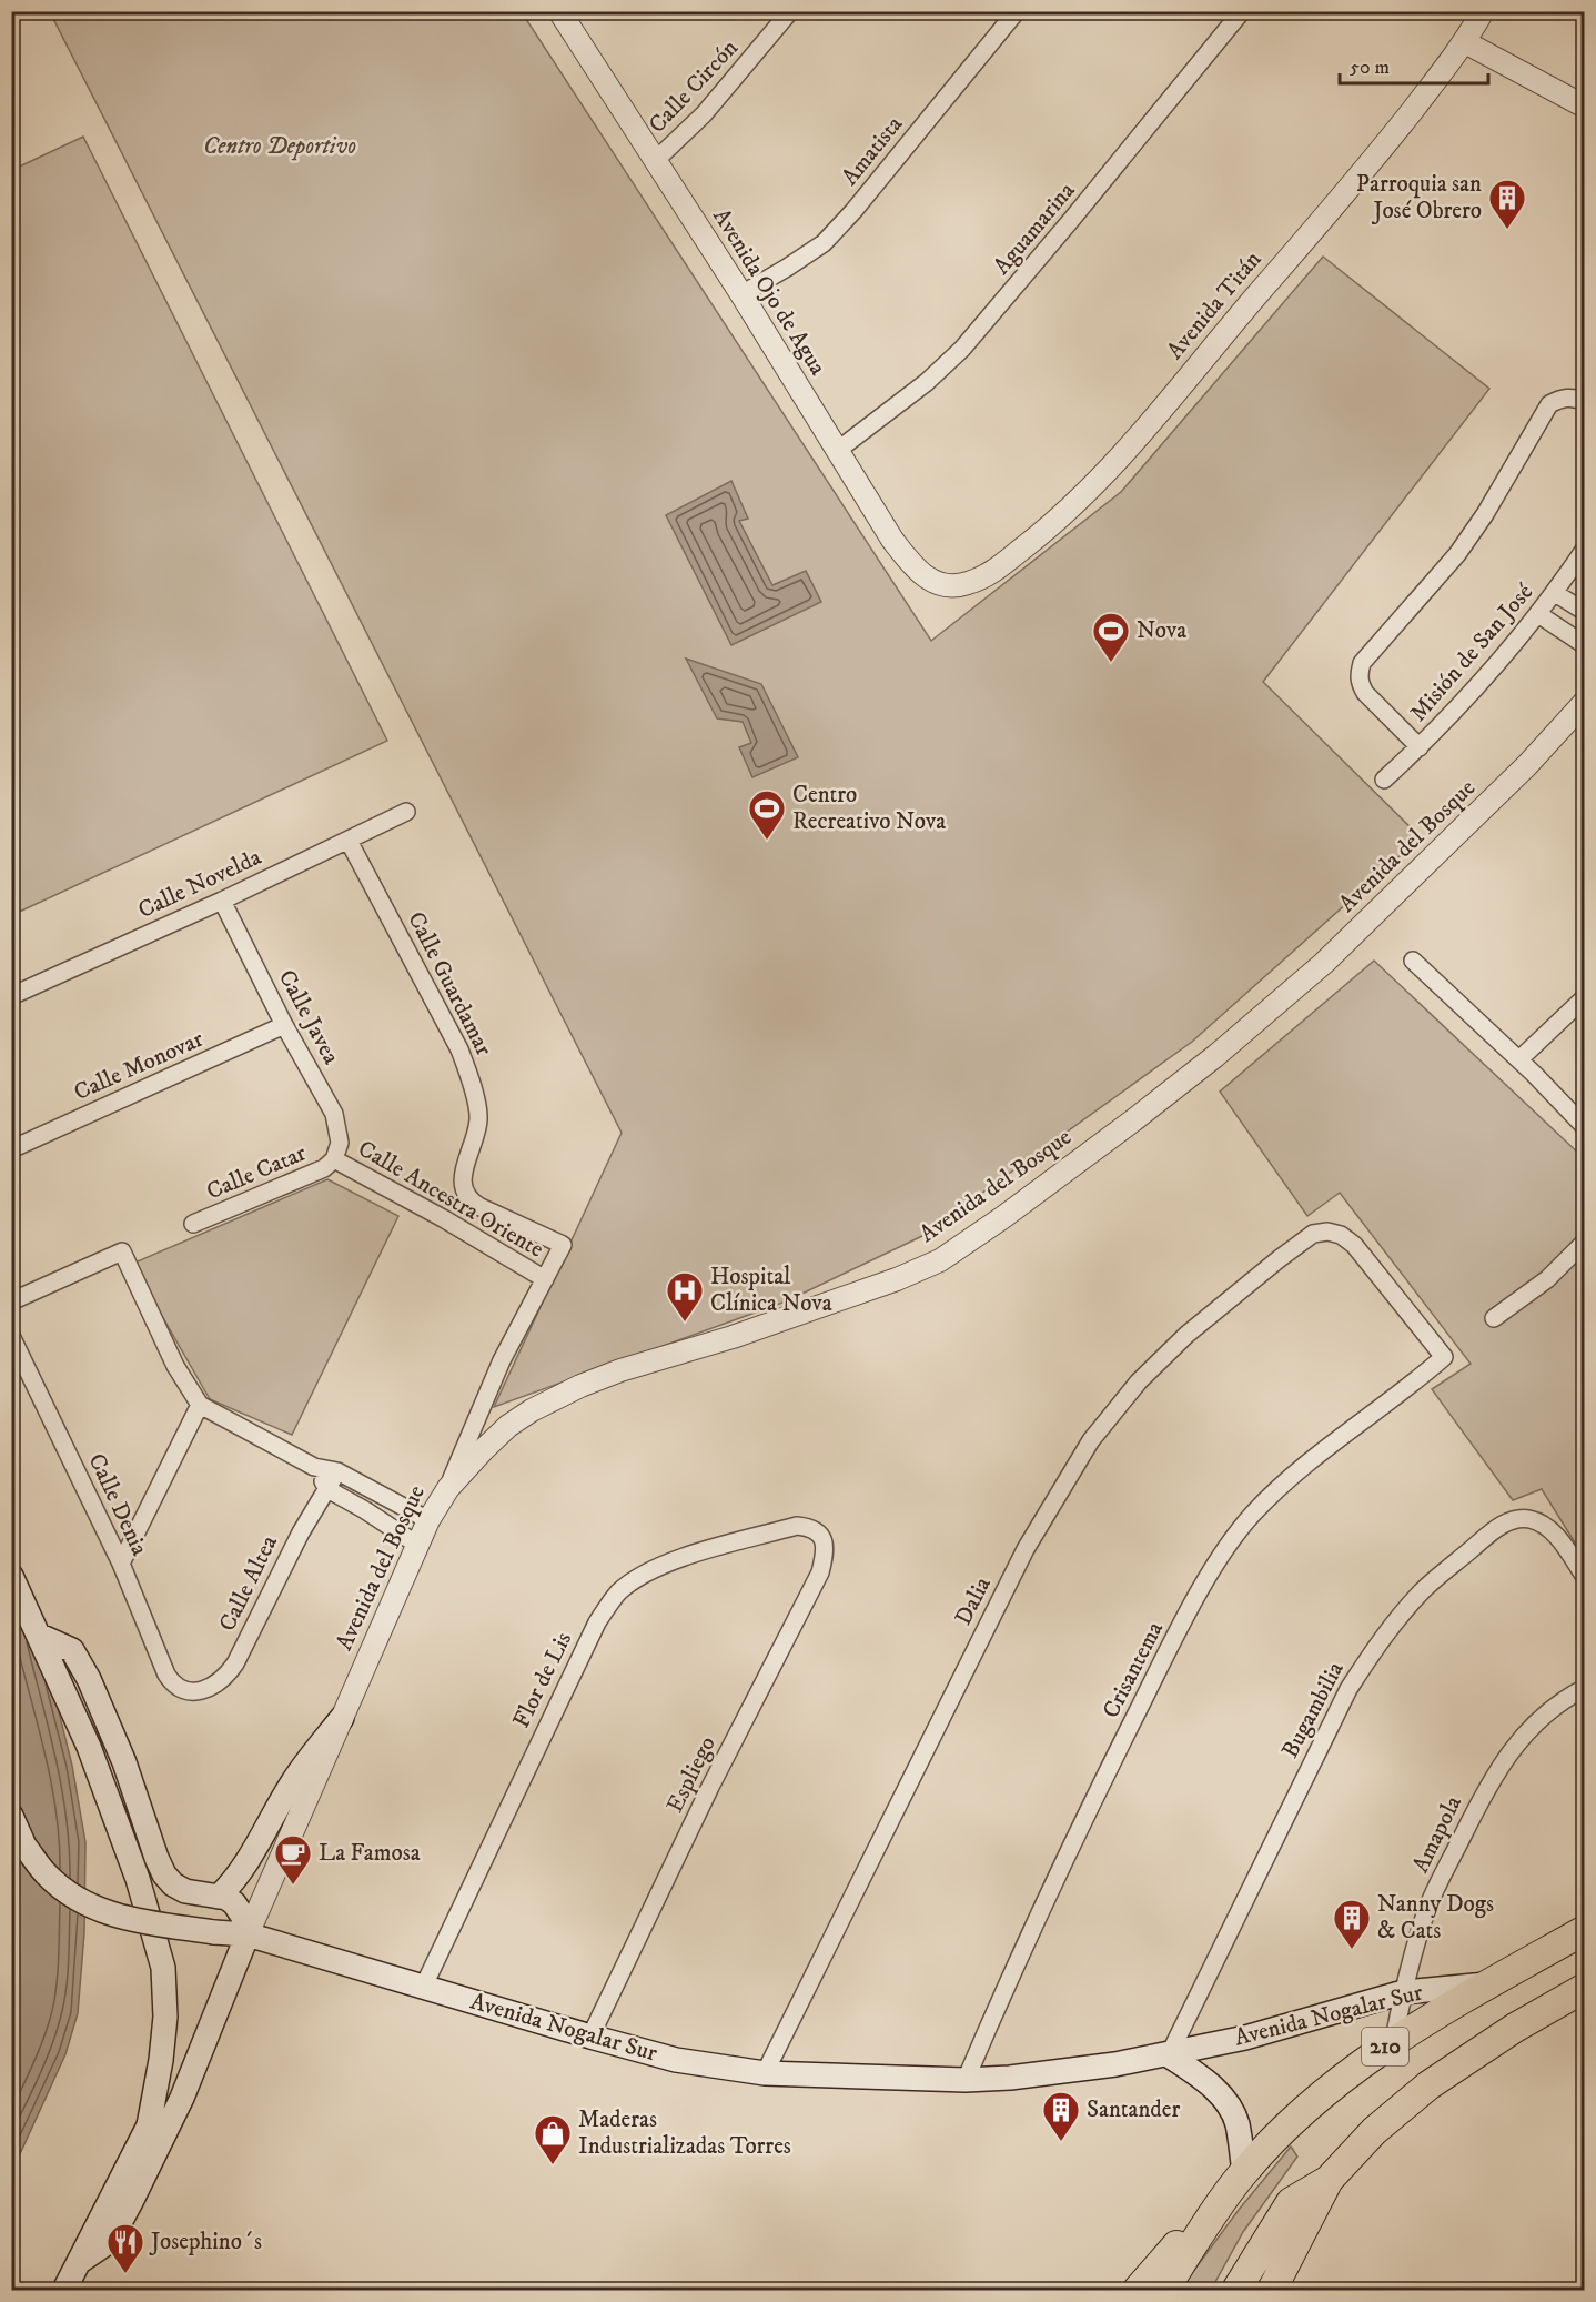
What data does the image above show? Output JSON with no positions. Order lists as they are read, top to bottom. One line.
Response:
{"streets":{"highway":["Avenida Nogalar Sur","210"],"street":["Calle Circón","Amatista","Aguamarina","Avenida Ojo de Agua","Avenida Titán","Misión de San José","Avenida del Bosque","Calle Novelda","Calle Guardamar","Calle Javea","Calle Monovar","Calle Catar","Calle Ancestra Oriente","Calle Denia","Calle Altea","Dalia","Crisantema","Flor de Lis","Bugambilia","Espliego","Amapola"]},"crossings":[["Calle Circón","Avenida Ojo de Agua"],["Amatista","Avenida Ojo de Agua"],["Aguamarina","Avenida Ojo de Agua"],["Avenida Ojo de Agua","Avenida Titán"],["Avenida del Bosque","Avenida Nogalar Sur"],["Calle Novelda","Calle Guardamar"],["Calle Novelda","Calle Javea"],["Calle Guardamar","Calle Ancestra Oriente"],["Calle Javea","Calle Monovar"],["Calle Javea","Calle Catar"],["Calle Javea","Calle Ancestra Oriente"],["Calle Catar","Calle Ancestra Oriente"],["Calle Denia","Calle Altea"],["Dalia","Crisantema"],["Dalia","Avenida Nogalar Sur"],["Crisantema","Avenida Nogalar Sur"],["Flor de Lis","Espliego"],["Flor de Lis","Avenida Nogalar Sur"],["Bugambilia","Avenida Nogalar Sur"],["Espliego","Avenida Nogalar Sur"],["Amapola","Avenida Nogalar Sur"]],"parks":["Centro Deportivo"],"places":{"building":["Parroquia san José Obrero","Nanny Dogs & Cats","Santander"],"sports":["Nova","Centro Recreativo Nova"],"hospital":["Hospital Clínica Nova"],"cafe":["La Famosa"],"shop":["Maderas Industrializadas Torres"],"restaurant":["Josephino´s"]},"scale_bar":"50 m"}
